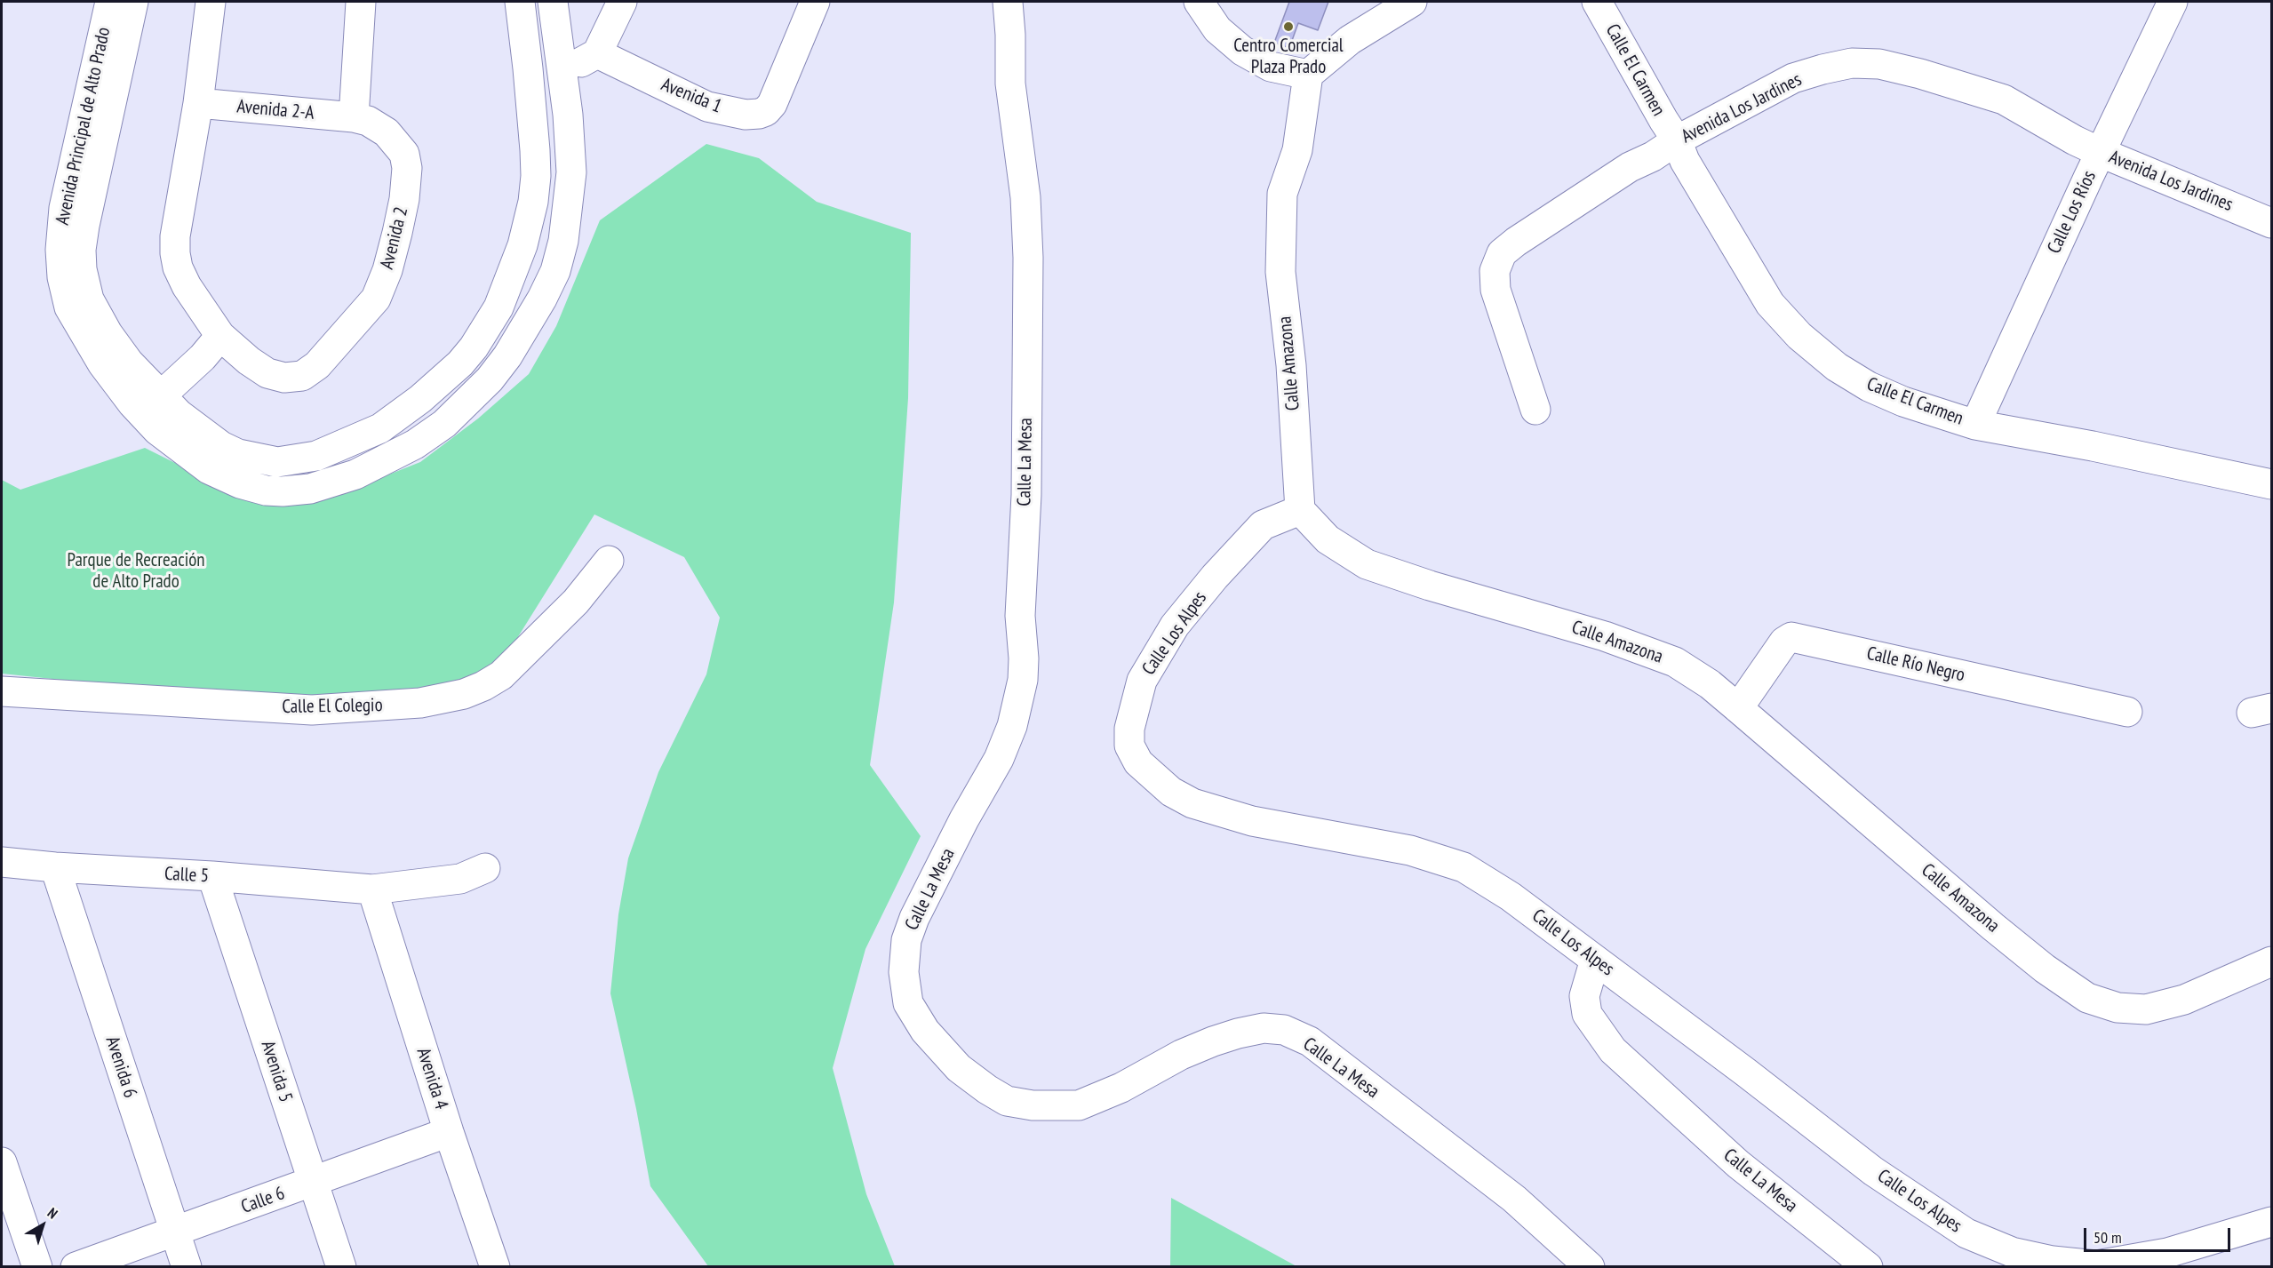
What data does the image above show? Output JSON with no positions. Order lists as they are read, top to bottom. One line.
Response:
{"streets":{"street":["Calle El Carmen","Avenida 1","Avenida Los Jardines","Avenida 2-A","Avenida Principal de Alto Prado","Calle Los Ríos","Avenida 2","Calle Amazona","Calle La Mesa","Calle Los Alpes","Calle Río Negro","Calle El Colegio","Calle 5","Avenida 6","Avenida 5","Avenida 4","Calle 6"]},"crossings":[["Calle El Carmen","Avenida Los Jardines"],["Calle El Carmen","Calle Los Ríos"],["Avenida Los Jardines","Calle Los Ríos"],["Avenida 2-A","Avenida 2"],["Calle Amazona","Calle Los Alpes"],["Calle Amazona","Calle Río Negro"],["Calle La Mesa","Calle Los Alpes"],["Calle 5","Avenida 6"],["Calle 5","Avenida 5"],["Calle 5","Avenida 4"],["Avenida 6","Calle 6"],["Avenida 5","Calle 6"],["Avenida 4","Calle 6"]],"parks":["Parque de Recreación de Alto Prado"],"places":["Centro Comercial Plaza Prado"],"scale_bar":"50 m","north":"top right"}
